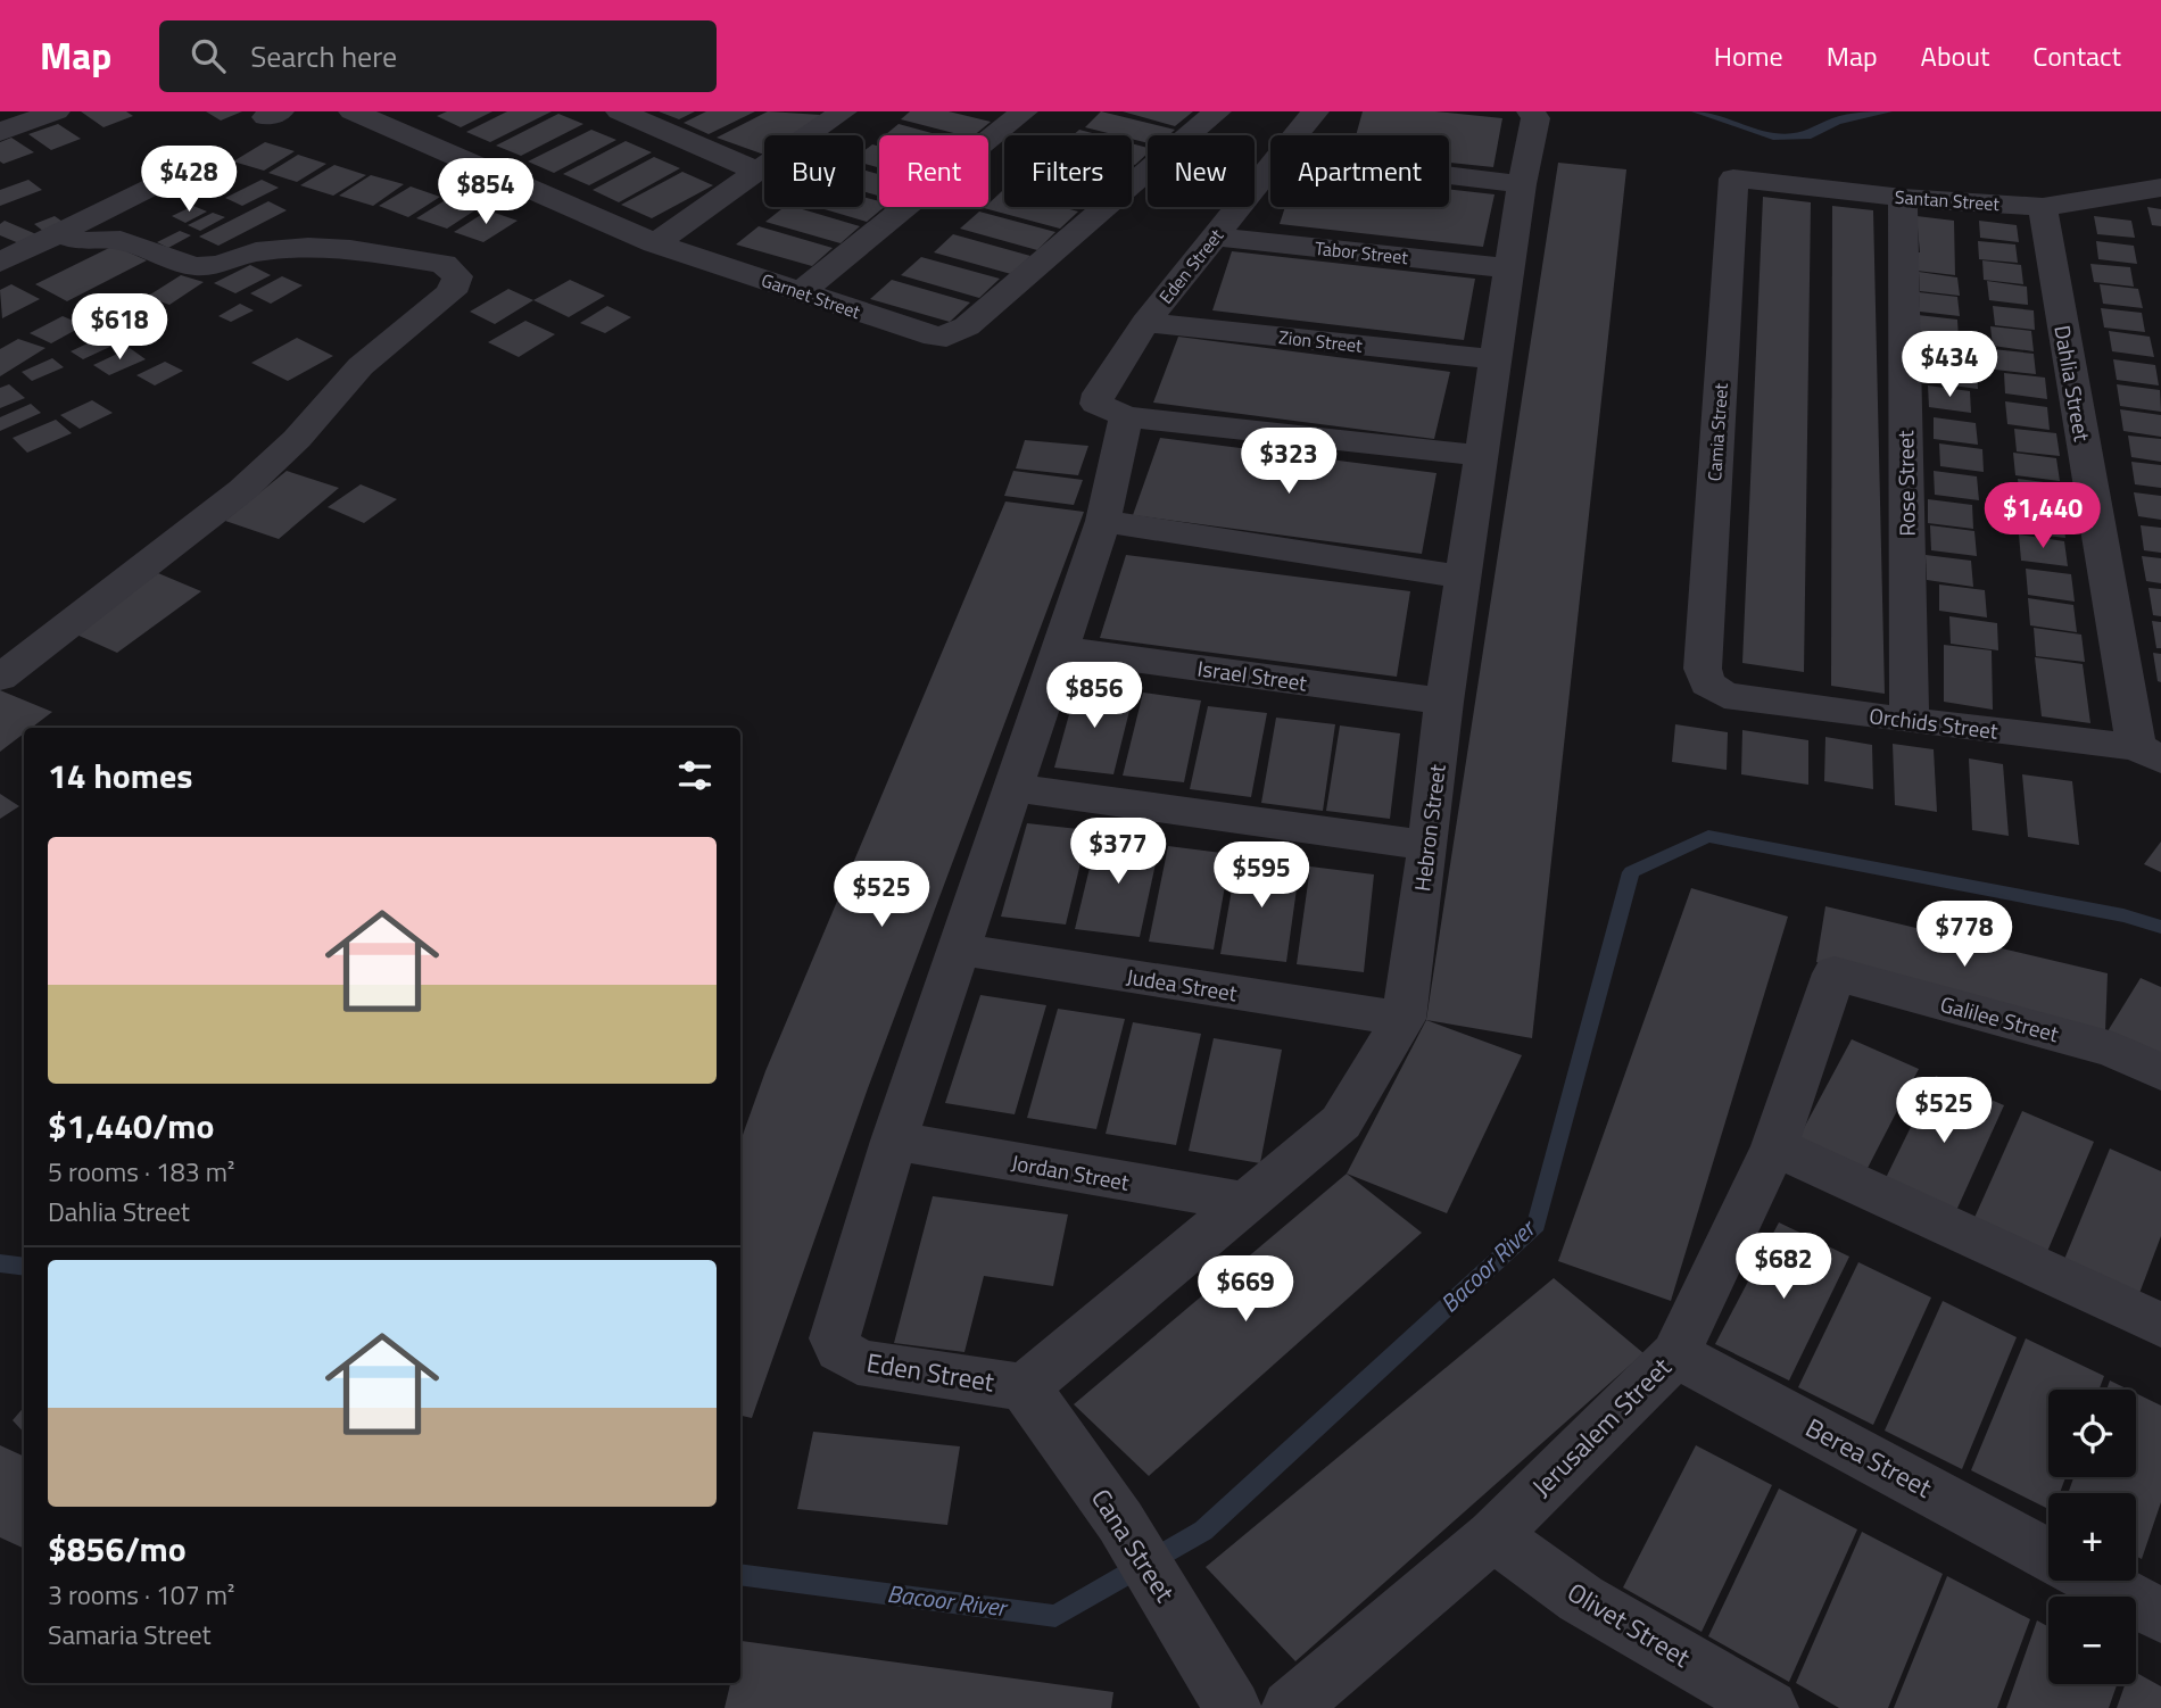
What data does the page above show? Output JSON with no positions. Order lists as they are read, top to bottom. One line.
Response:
{"streets":{"street":["Santan Street","Tabor Street","Eden Street","Garnet Street","Zion Street","Dahlia Street","Camia Street","Rose Street","Israel Street","Orchids Street","Hebron Street","Judea Street","Galilee Street","Jordan Street","Jerusalem Street","Berea Street","Cana Street","Olivet Street"]},"crossings":[["Santan Street","Dahlia Street"],["Santan Street","Camia Street"],["Santan Street","Rose Street"],["Tabor Street","Eden Street"],["Tabor Street","Hebron Street"],["Eden Street","Zion Street"],["Eden Street","Hebron Street"],["Eden Street","Jordan Street"],["Eden Street","Cana Street"],["Zion Street","Hebron Street"],["Dahlia Street","Orchids Street"],["Camia Street","Orchids Street"],["Rose Street","Orchids Street"],["Israel Street","Hebron Street"],["Hebron Street","Judea Street"],["Hebron Street","Jordan Street"],["Hebron Street","Cana Street"],["Galilee Street","Jerusalem Street"],["Jerusalem Street","Berea Street"],["Jerusalem Street","Olivet Street"]],"water":["Bacoor River"],"page":{"header":"Map","search":"Search here","nav":["Home","Map","About","Contact"],"chip":["Buy","Rent","Filters","New","Apartment"],"price":["$428","$854","$618","$434","$323","$1,440","$856","$377","$595","$525","$778","$525","$682","$669"],"heading":"14 homes","list":[{"name":"$1,440/mo","note":"5 rooms · 183 m² · Dahlia Street"},{"name":"$856/mo","note":"3 rooms · 107 m² · Samaria Street"}],"map_buttons":["+","−"]}}
